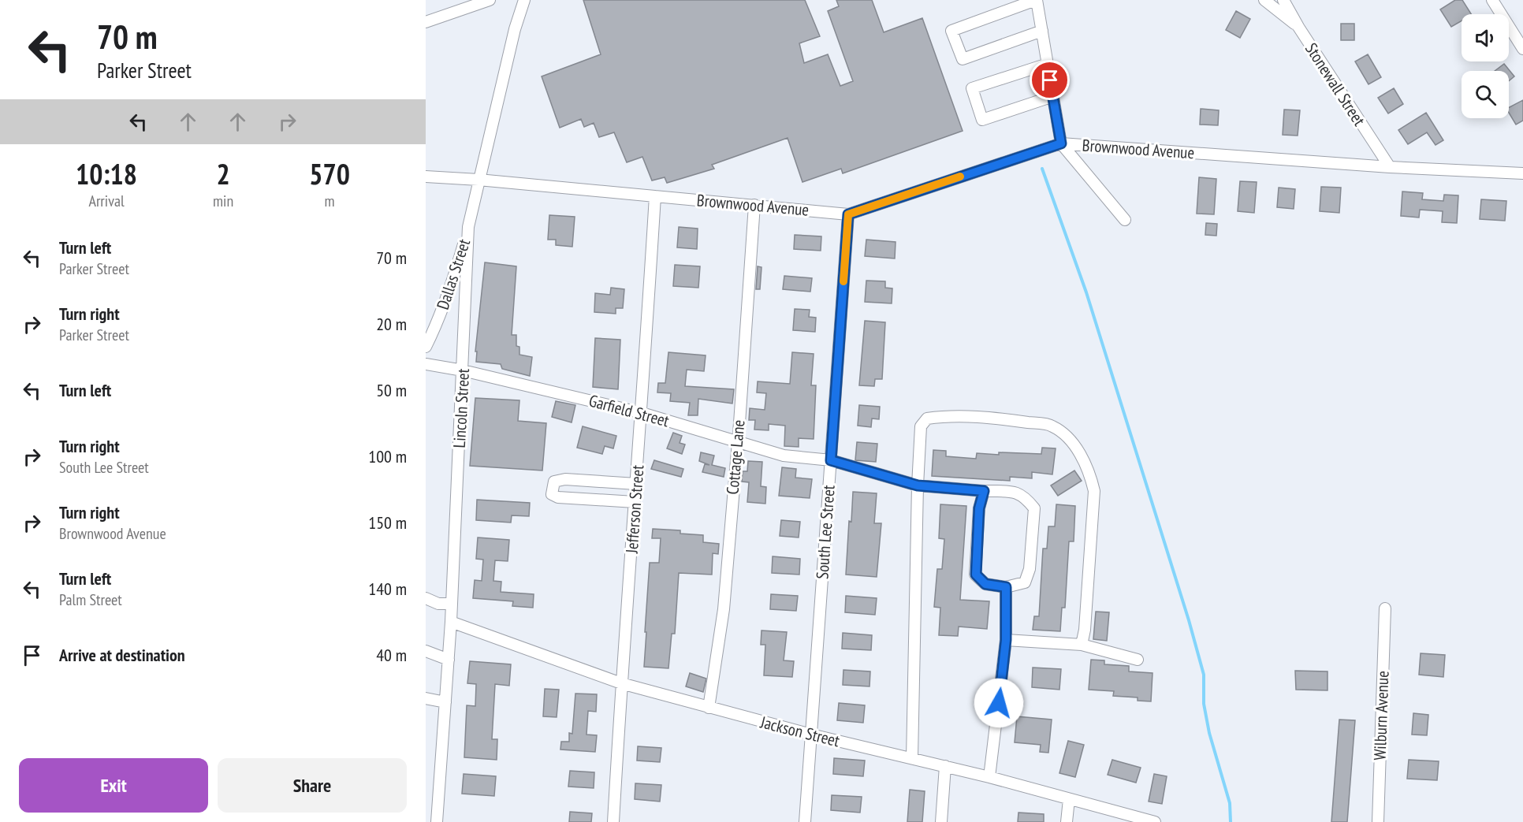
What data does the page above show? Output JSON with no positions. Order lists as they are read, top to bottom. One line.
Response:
{"streets":{"street":["Stonewall Street","Brownwood Avenue","Dallas Street","Lincoln Street","Garfield Street","Cottage Lane","Jefferson Street","South Lee Street","Wilburn Avenue","Jackson Street"]},"crossings":[["Stonewall Street","Brownwood Avenue"],["Brownwood Avenue","Lincoln Street"],["Brownwood Avenue","Cottage Lane"],["Brownwood Avenue","Jefferson Street"],["Brownwood Avenue","South Lee Street"],["Dallas Street","Lincoln Street"],["Lincoln Street","Garfield Street"],["Lincoln Street","Jackson Street"],["Garfield Street","Cottage Lane"],["Garfield Street","Jefferson Street"],["Garfield Street","South Lee Street"],["Cottage Lane","Jackson Street"],["Jefferson Street","Jackson Street"],["South Lee Street","Jackson Street"]],"page":{"turn":["70 m","Parker Street"],"eta":["10:18","Arrival","2","min","570","m"],"list":[{"name":"Turn left","note":"Parker Street","value":"70 m"},{"name":"Turn right","note":"Parker Street","value":"20 m"},{"name":"Turn left","value":"50 m"},{"name":"Turn right","note":"South Lee Street","value":"100 m"},{"name":"Turn right","note":"Brownwood Avenue","value":"150 m"},{"name":"Turn left","note":"Palm Street","value":"140 m"},{"name":"Arrive at destination","value":"40 m"}],"buttons":["Exit","Share"]}}
